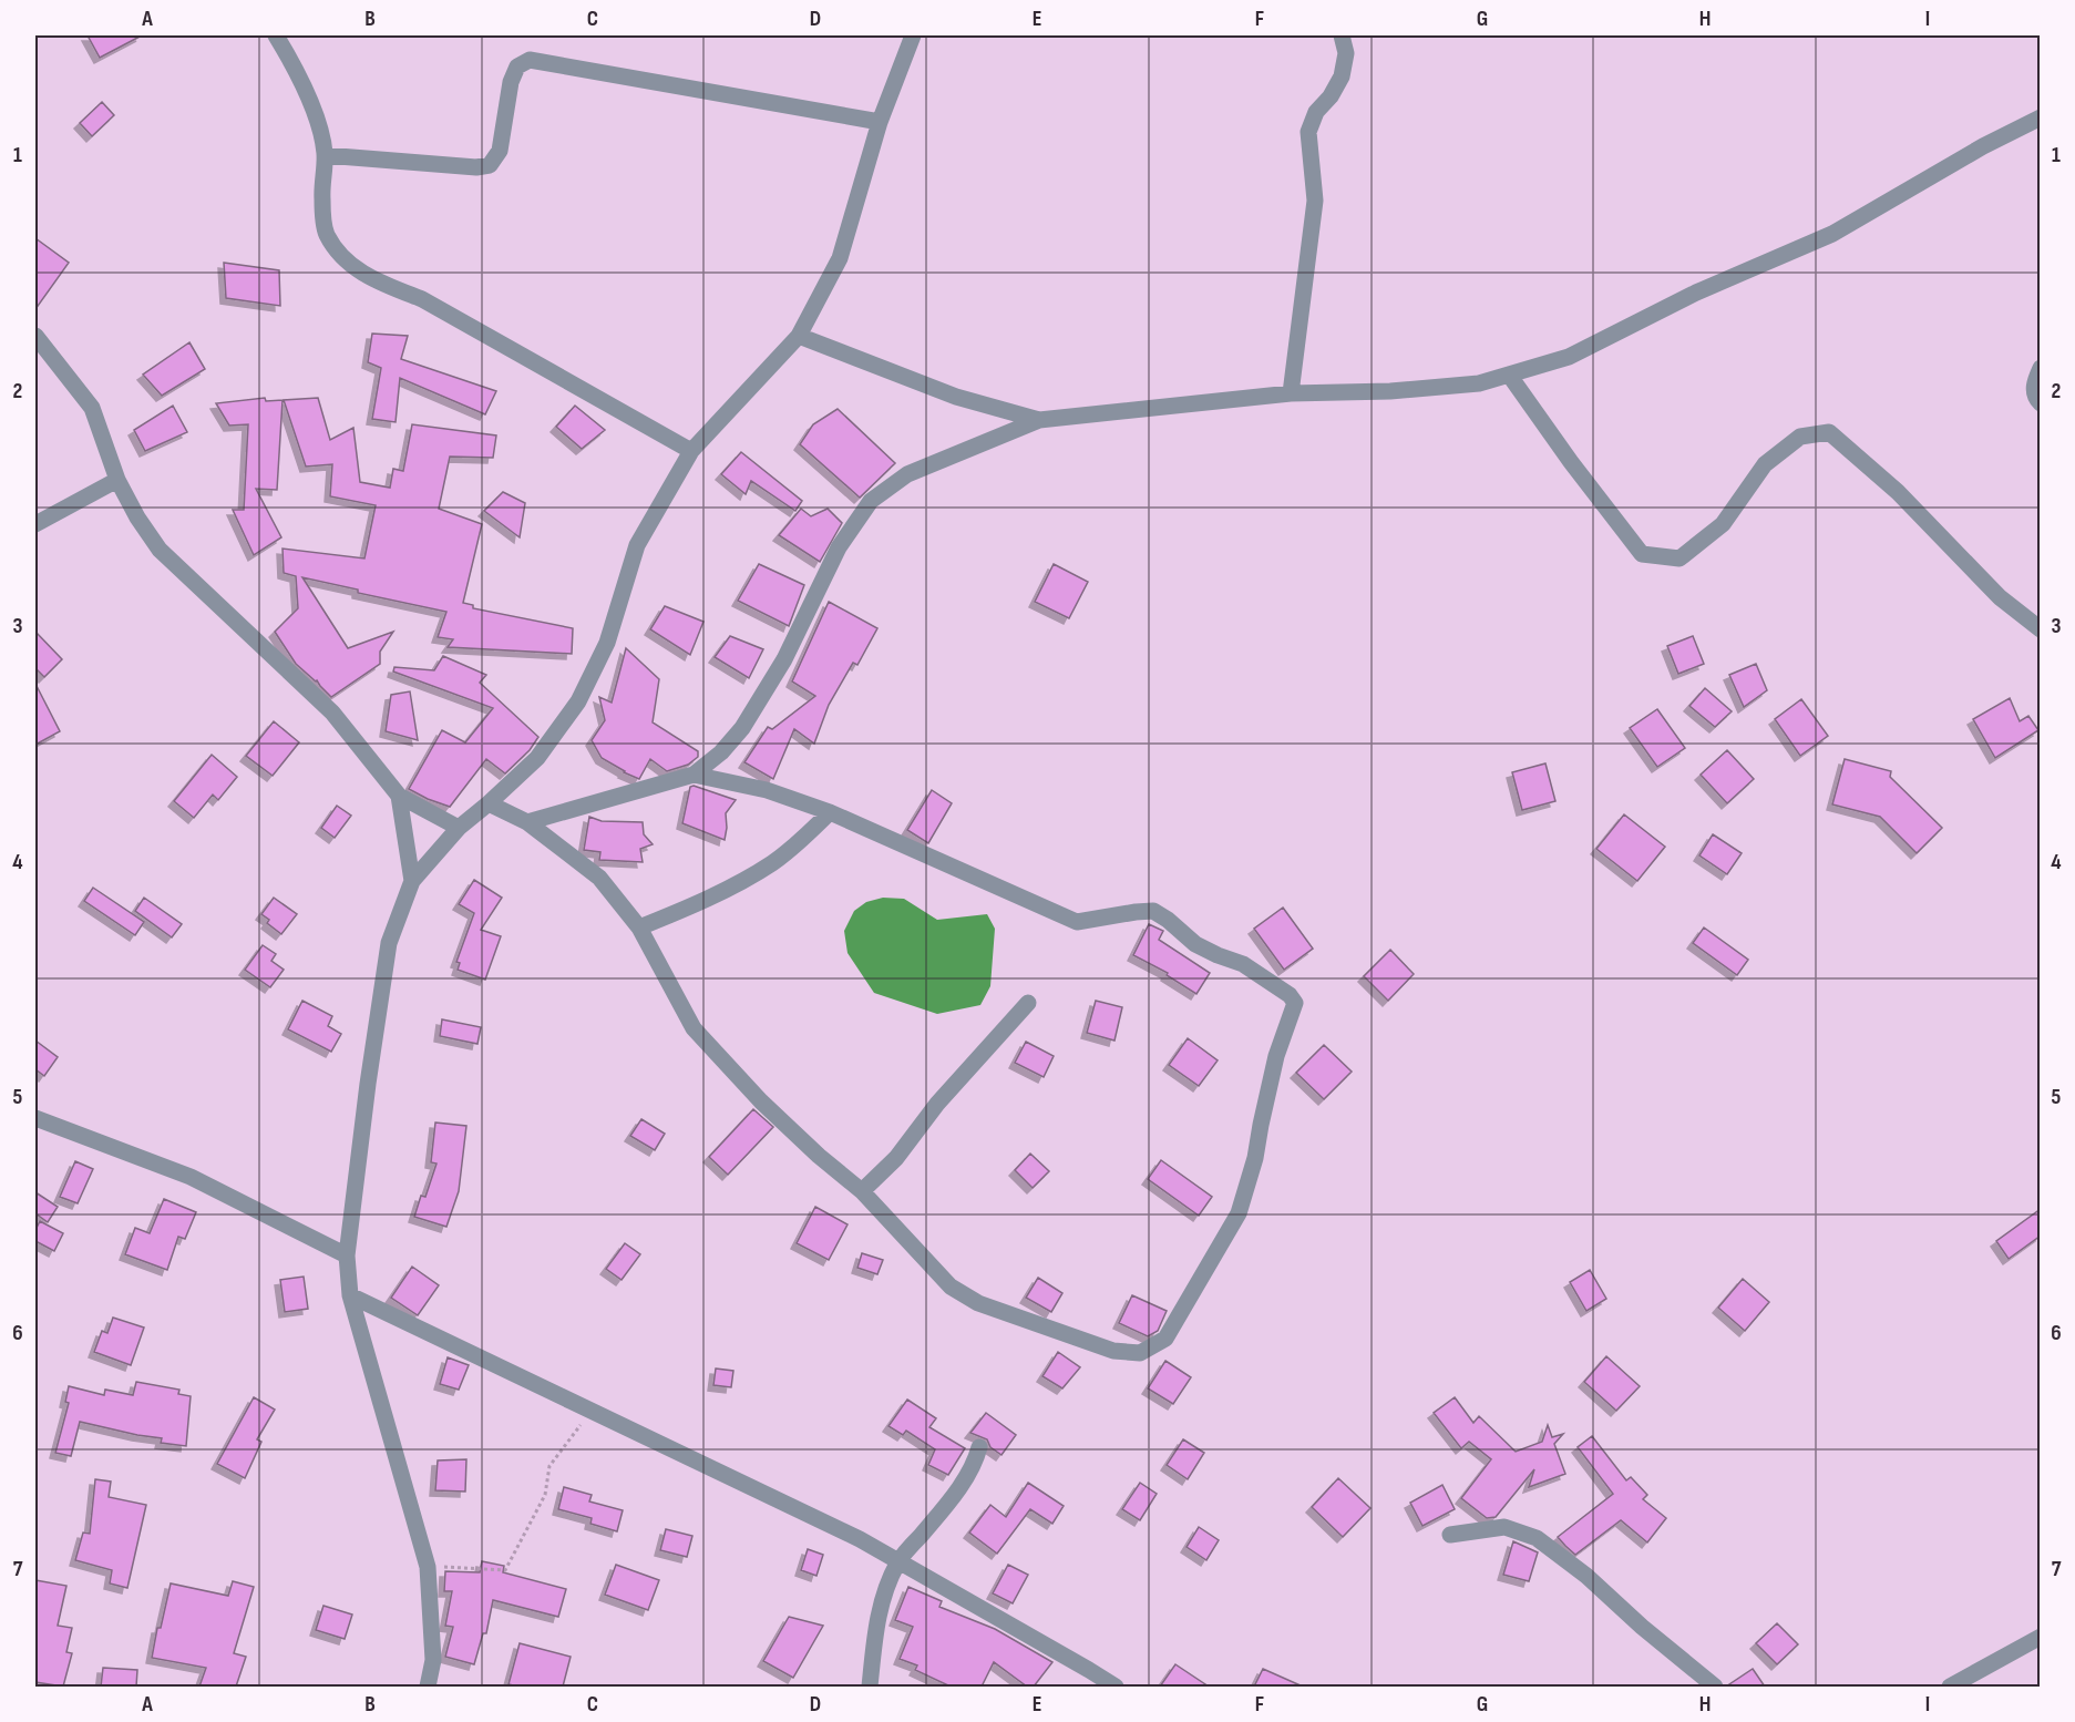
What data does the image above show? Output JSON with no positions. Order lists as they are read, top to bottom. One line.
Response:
{"grid":{"columns":["A","B","C","D","E","F","G","H","I"],"rows":["1","2","3","4","5","6","7"]}}
